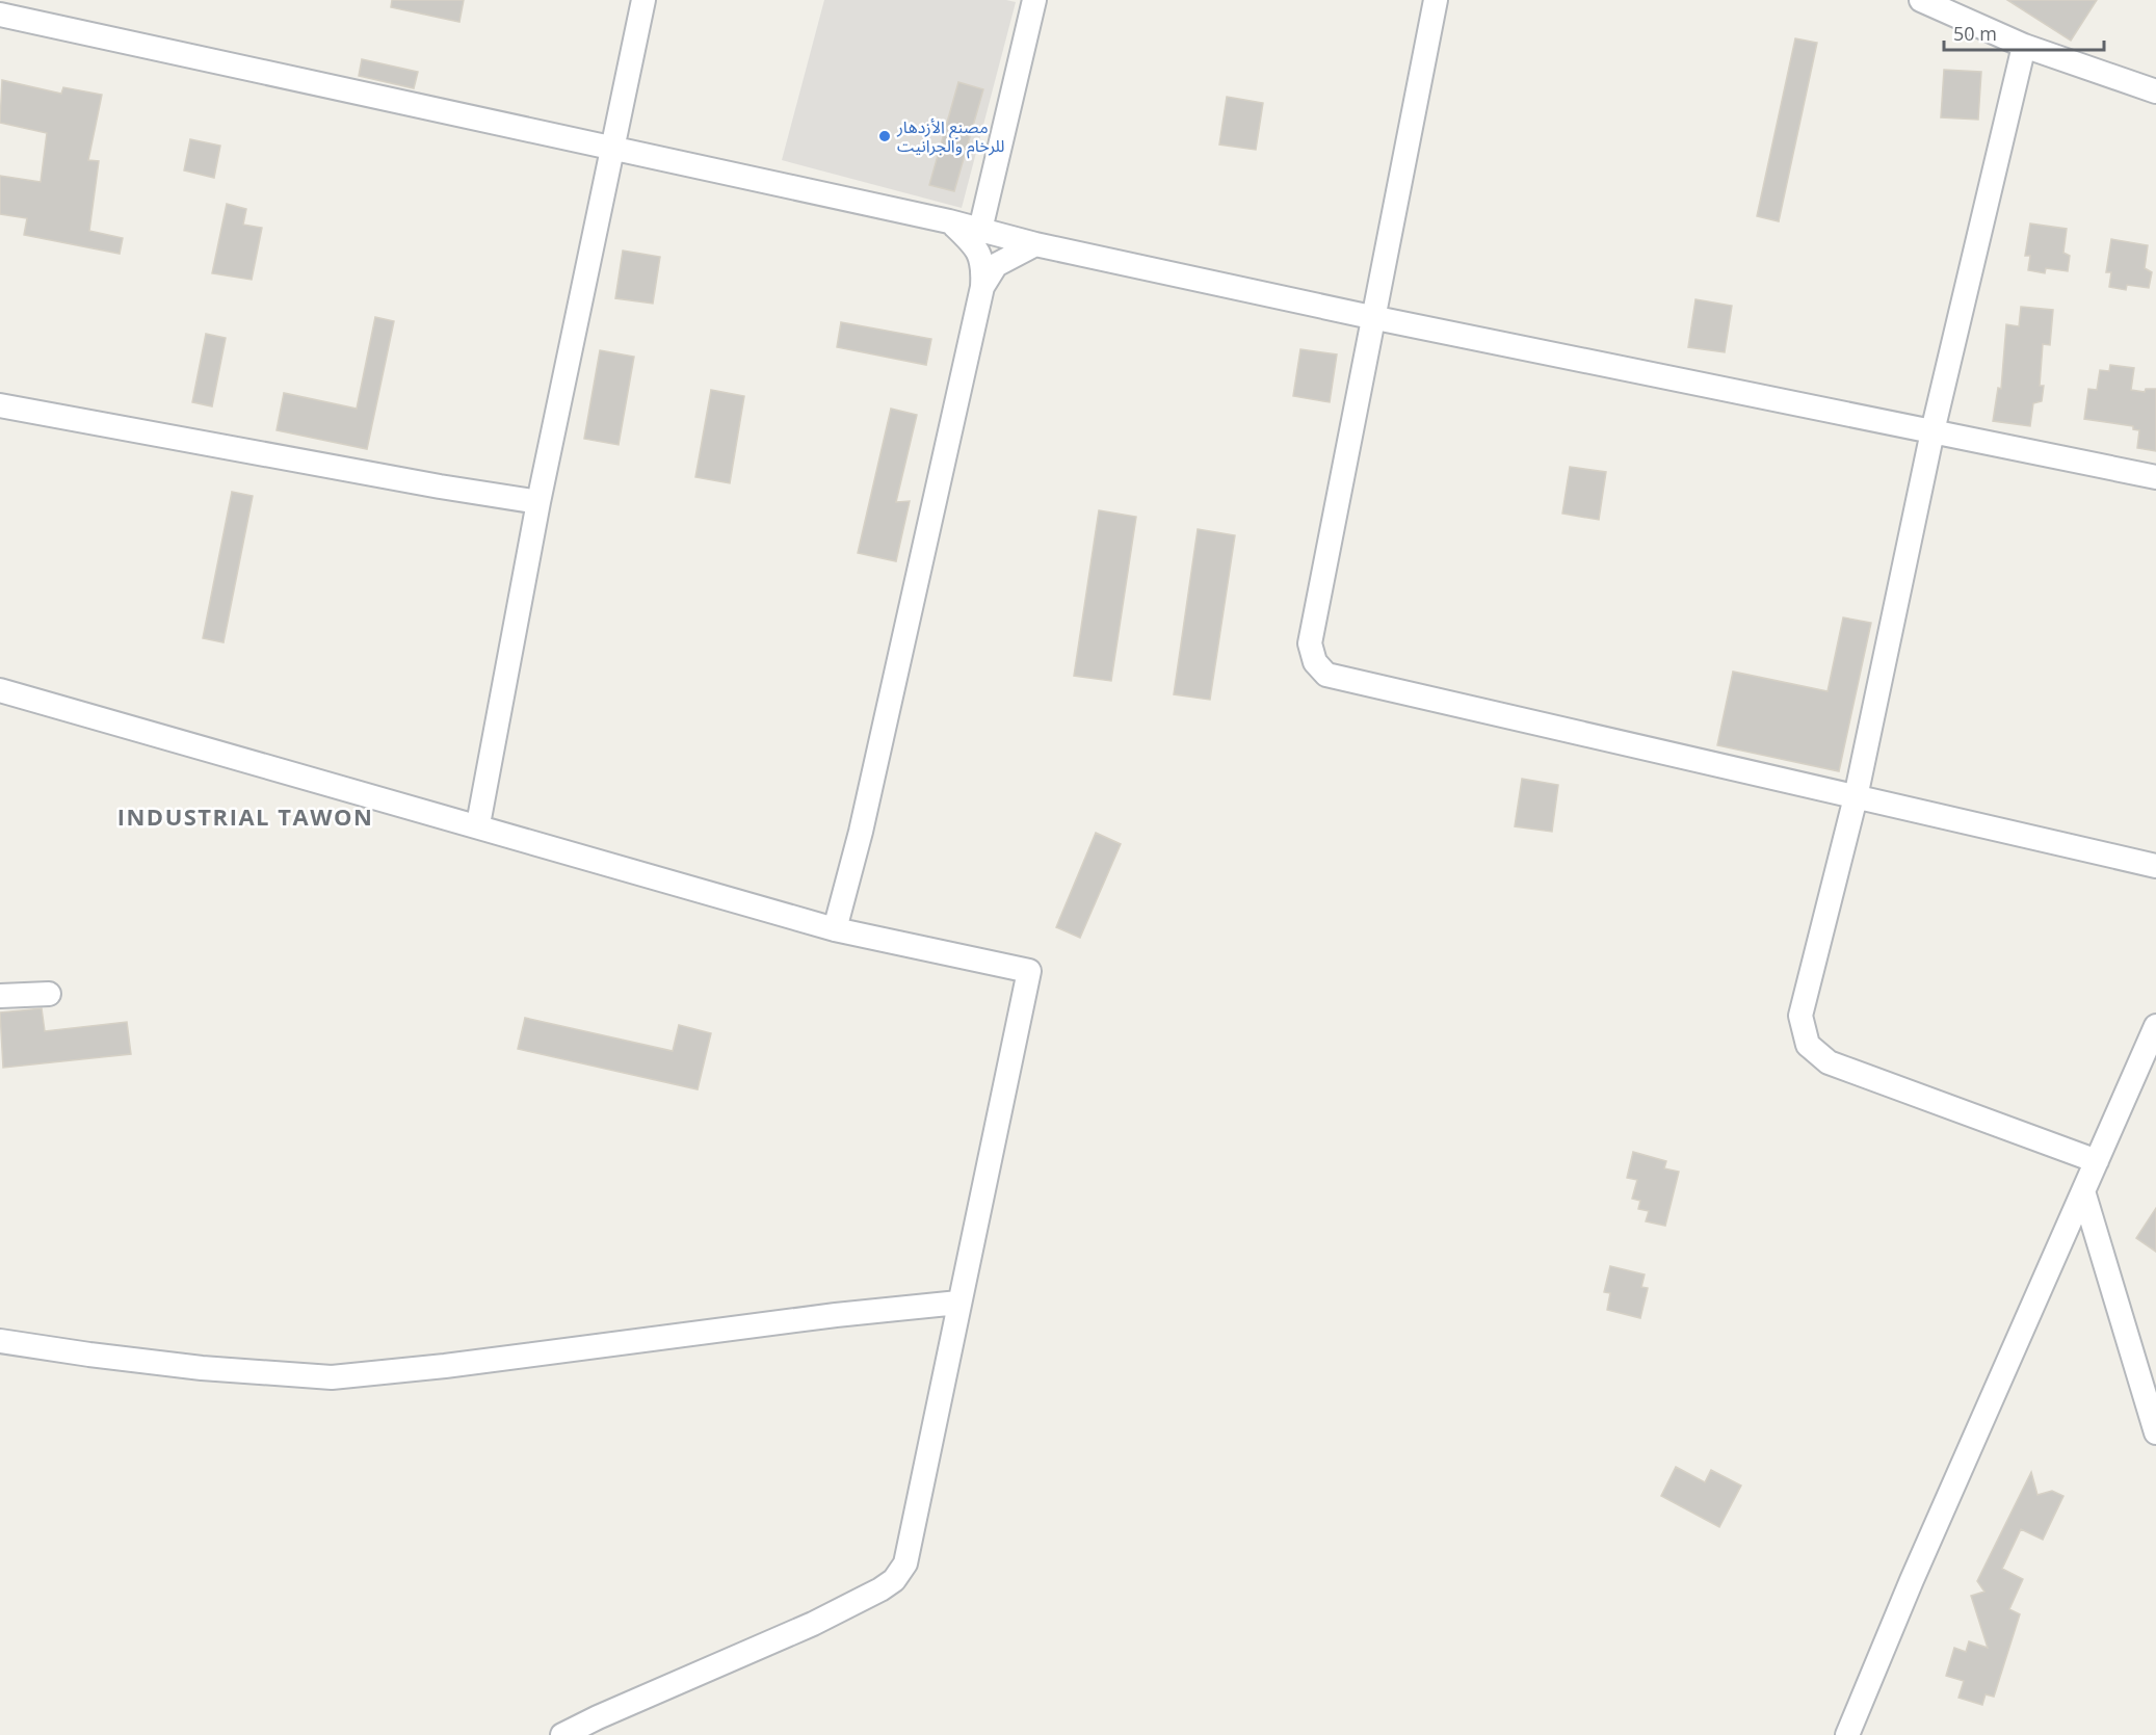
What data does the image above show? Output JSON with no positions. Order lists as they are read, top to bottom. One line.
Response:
{"districts":["INDUSTRIAL TAWON"],"places":["مصنع الأزدهار للرخام والجرانيت"],"scale_bar":"50 m"}
